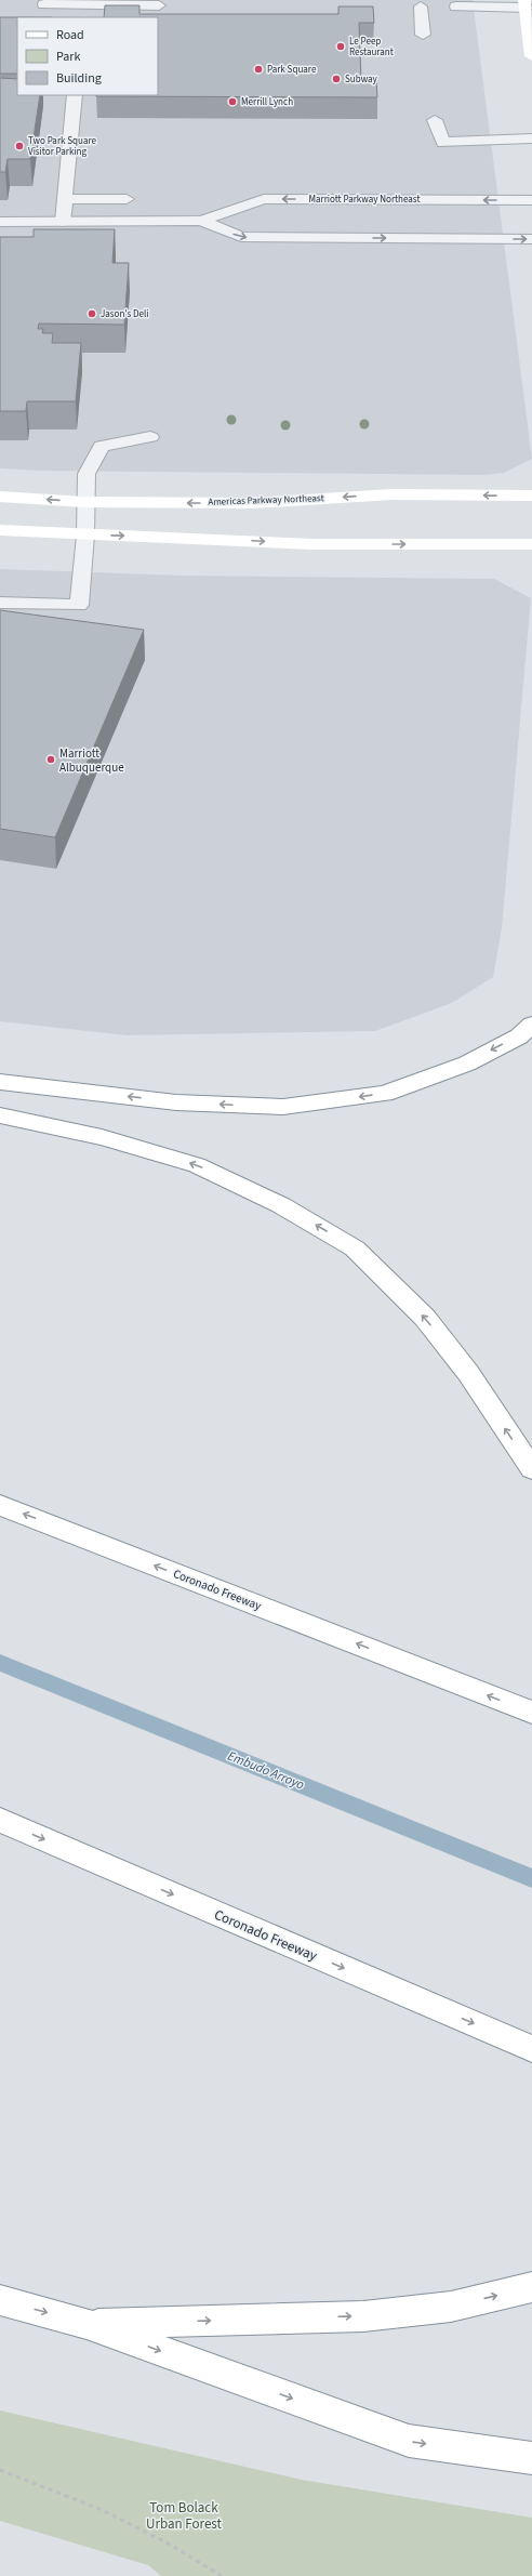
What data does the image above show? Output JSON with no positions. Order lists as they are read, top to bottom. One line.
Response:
{"streets":{"main road":["Americas Parkway Northeast","Coronado Freeway"],"street":["Marriott Parkway Northeast"]},"water":["Embudo Arroyo"],"parks":["Tom Bolack Urban Forest"],"places":["Le Peep Restaurant","Park Square","Subway","Merrill Lynch","Two Park Square Visitor Parking","Jason's Deli","Marriott Albuquerque"],"legend":["Road","Park","Building"]}
